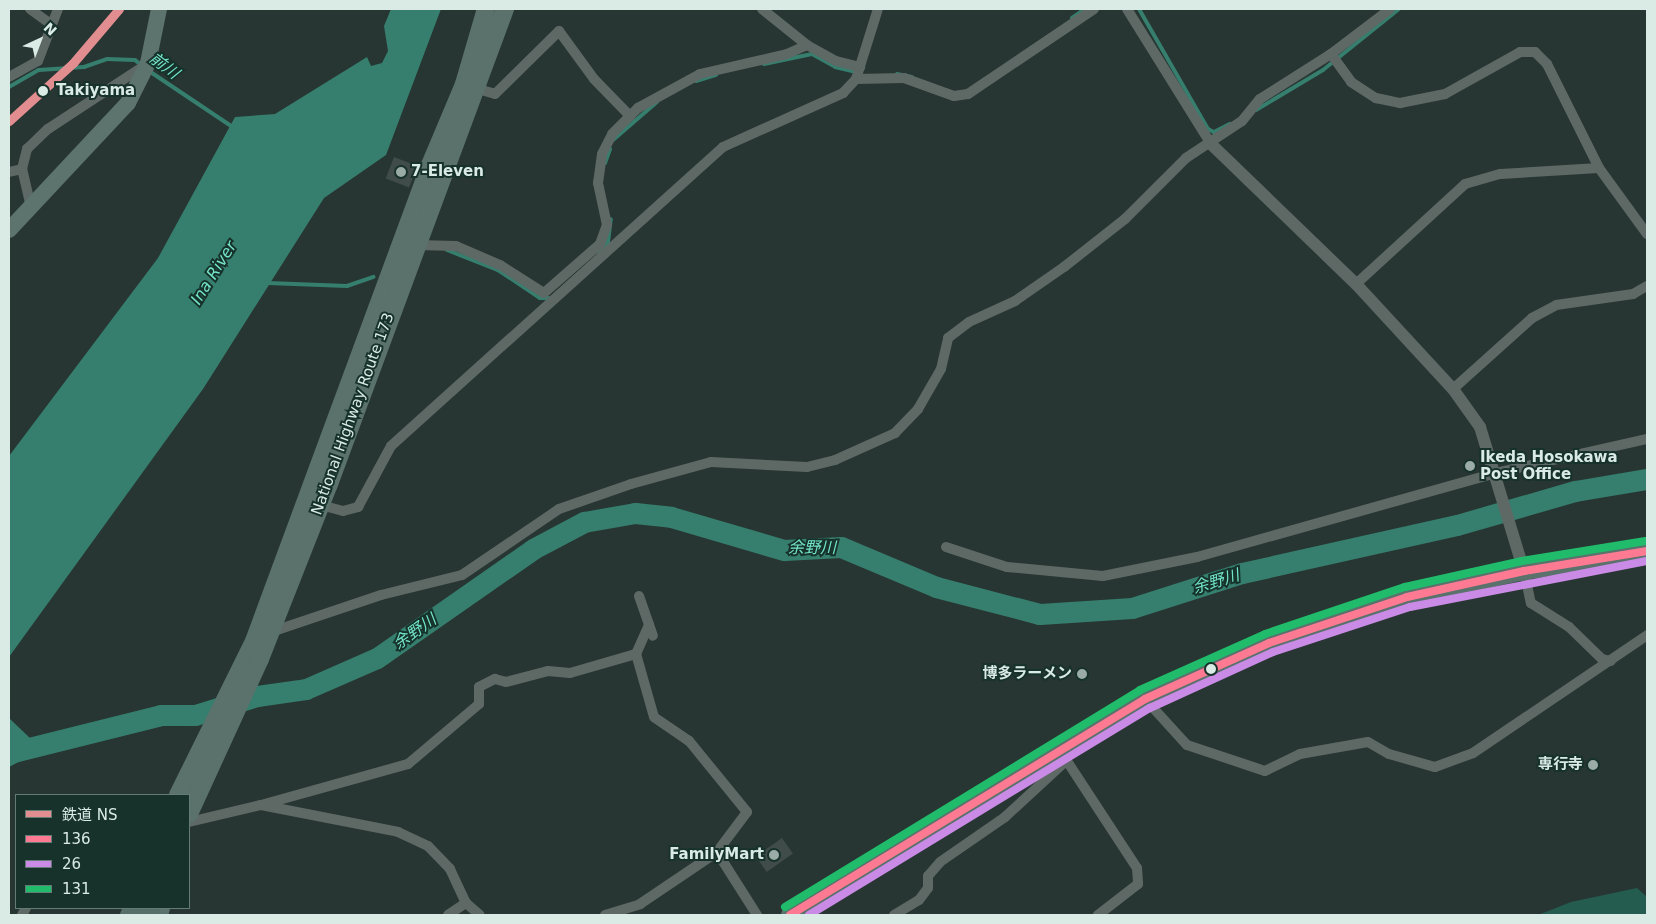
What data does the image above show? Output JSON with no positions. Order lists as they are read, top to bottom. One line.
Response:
{"streets":{"highway":["National Highway Route 173"]},"water":["前川","Ina River","余野川"],"places":["Takiyama","7-Eleven","Ikeda Hosokawa Post Office","博多ラーメン","専行寺","FamilyMart"],"lines":["rail line NS","transit line 131","transit line 136","transit line 26"],"legend":["鉄道 NS","136","26","131"],"north":"top right"}
